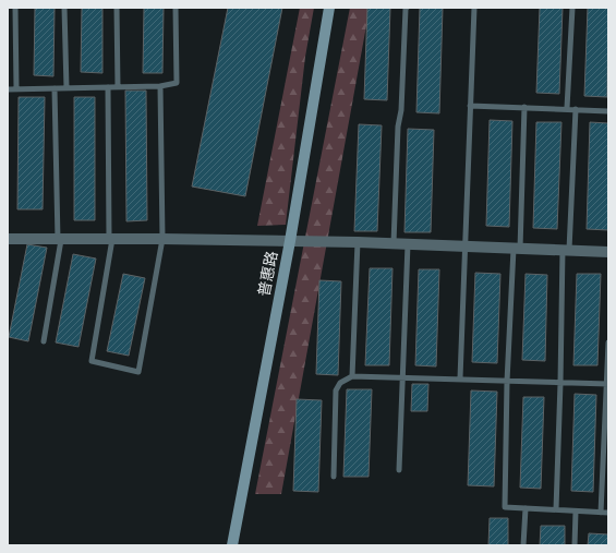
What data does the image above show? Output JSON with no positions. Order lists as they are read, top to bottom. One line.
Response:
{"streets":{"main road":["普惠路"]}}
